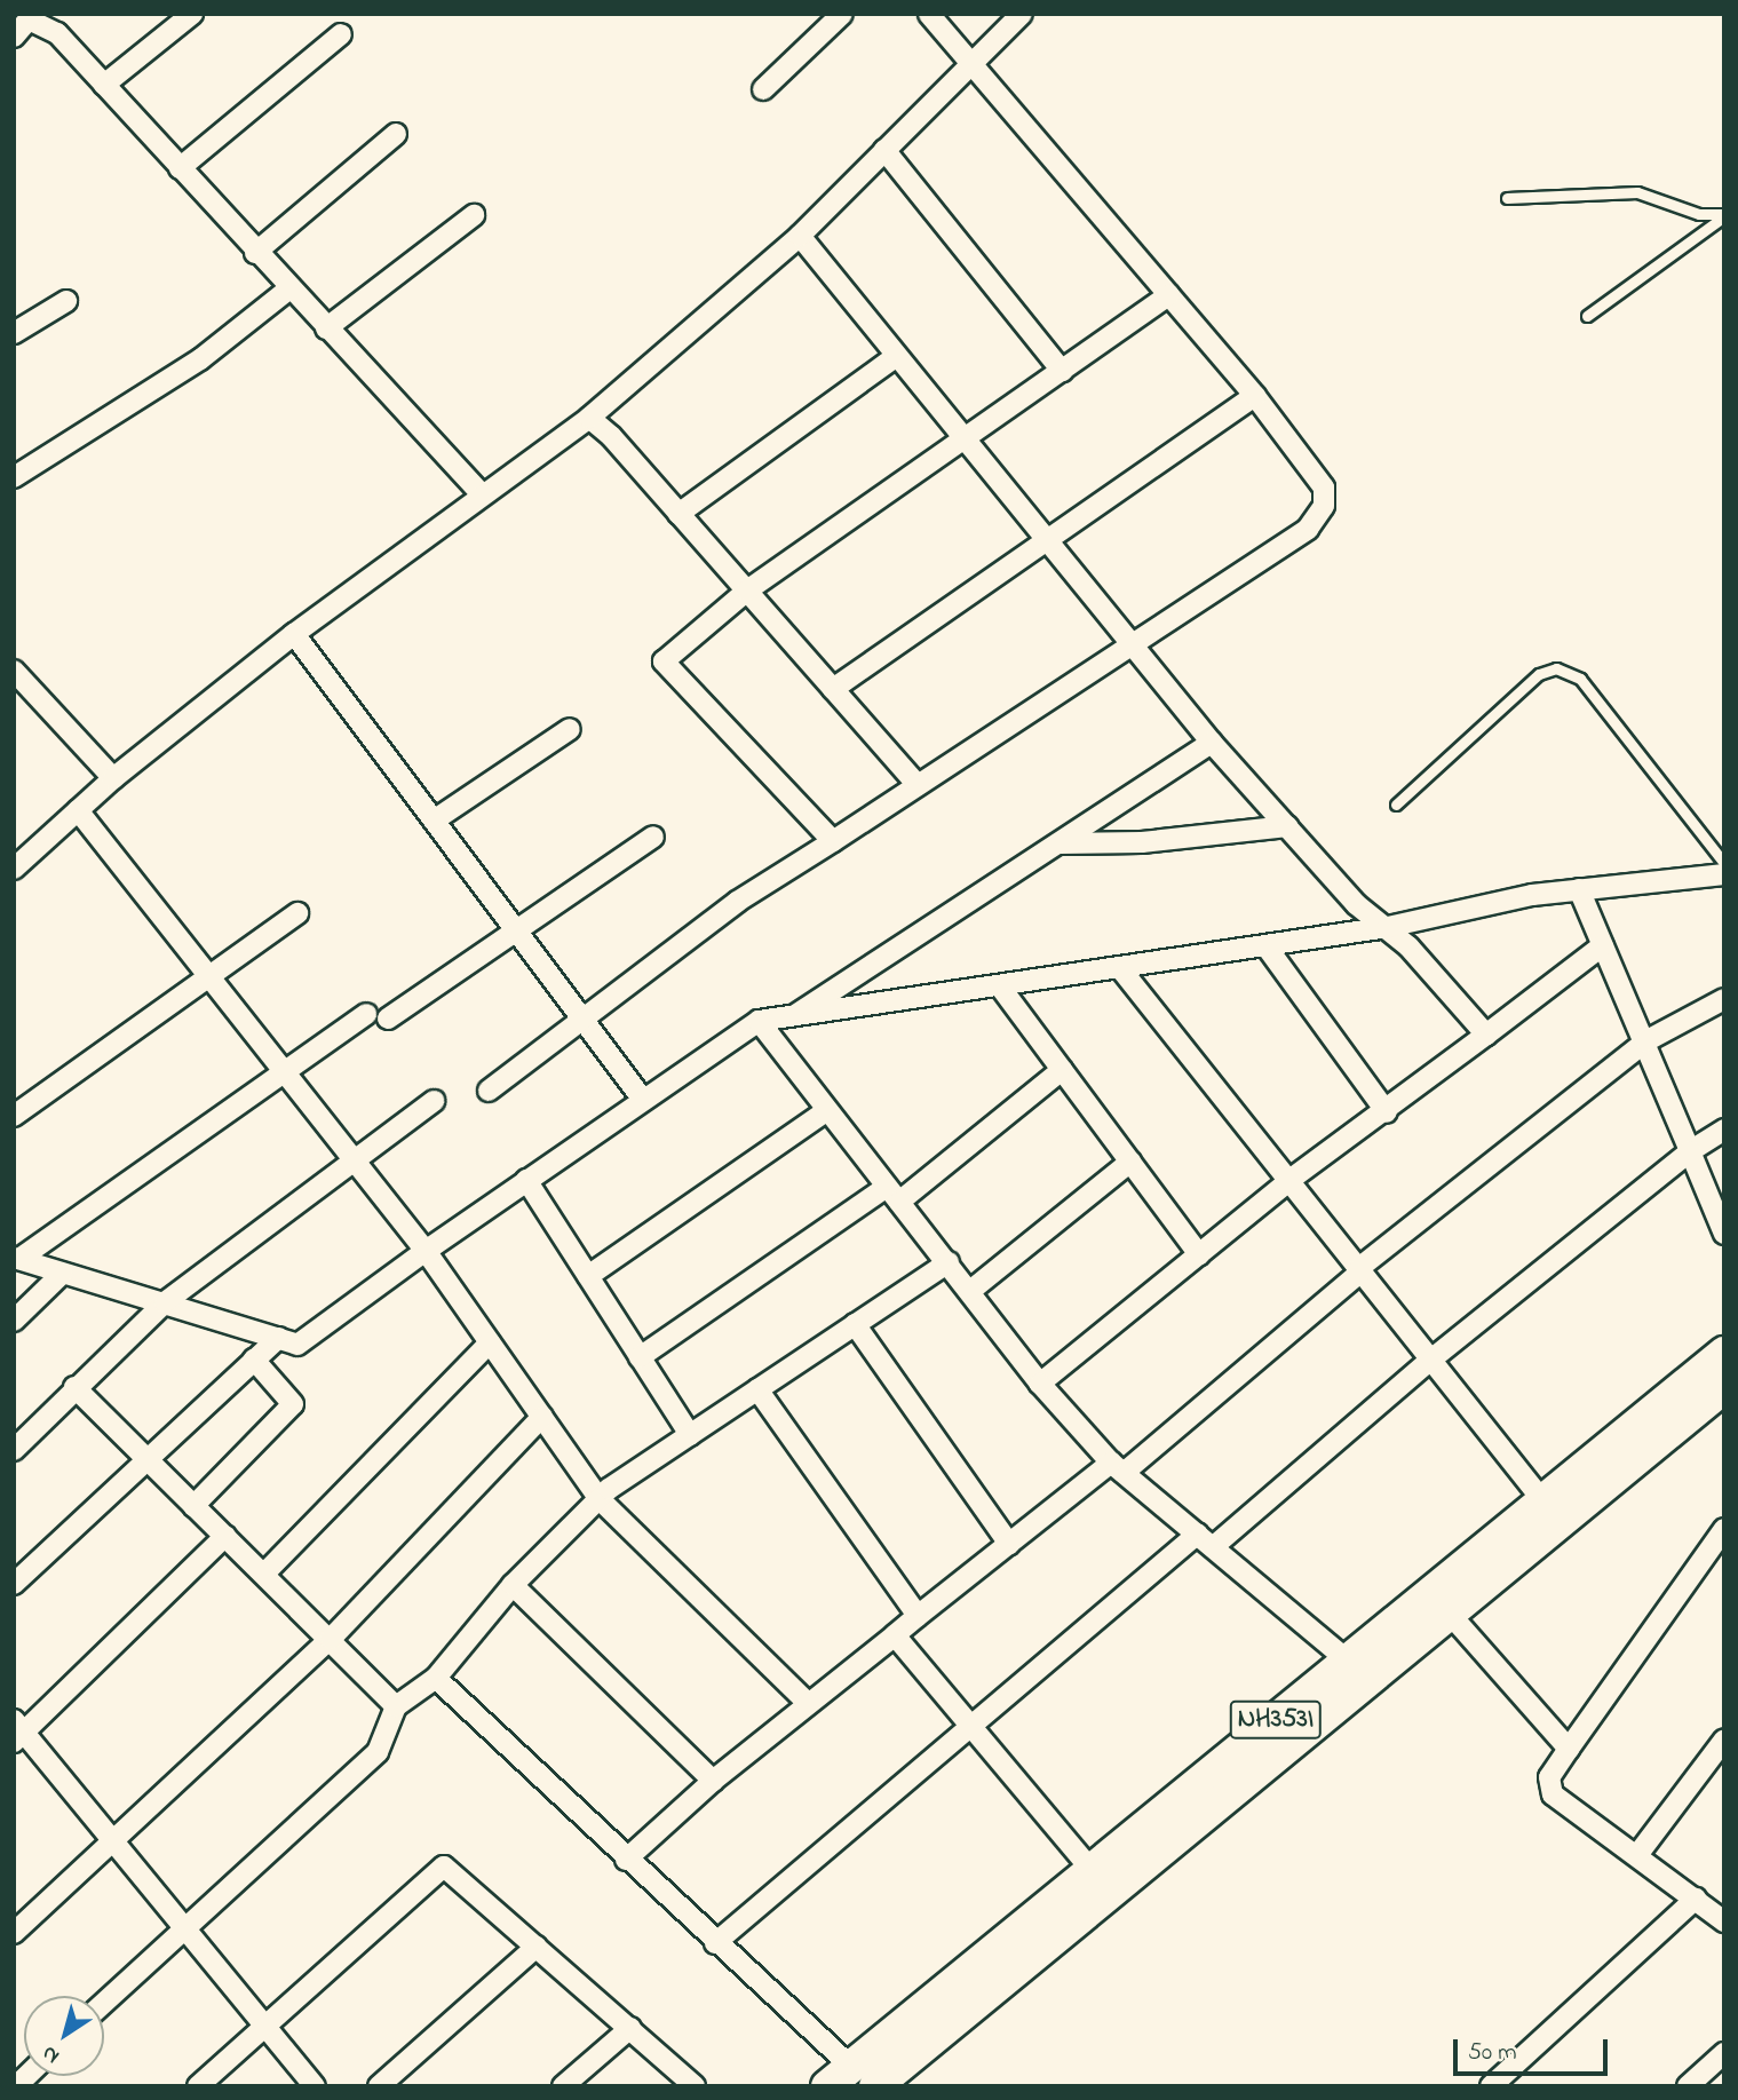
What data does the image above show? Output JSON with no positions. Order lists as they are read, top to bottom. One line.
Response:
{"streets":{"highway":["NH353I"]},"scale_bar":"50 m","north":"bottom left"}
